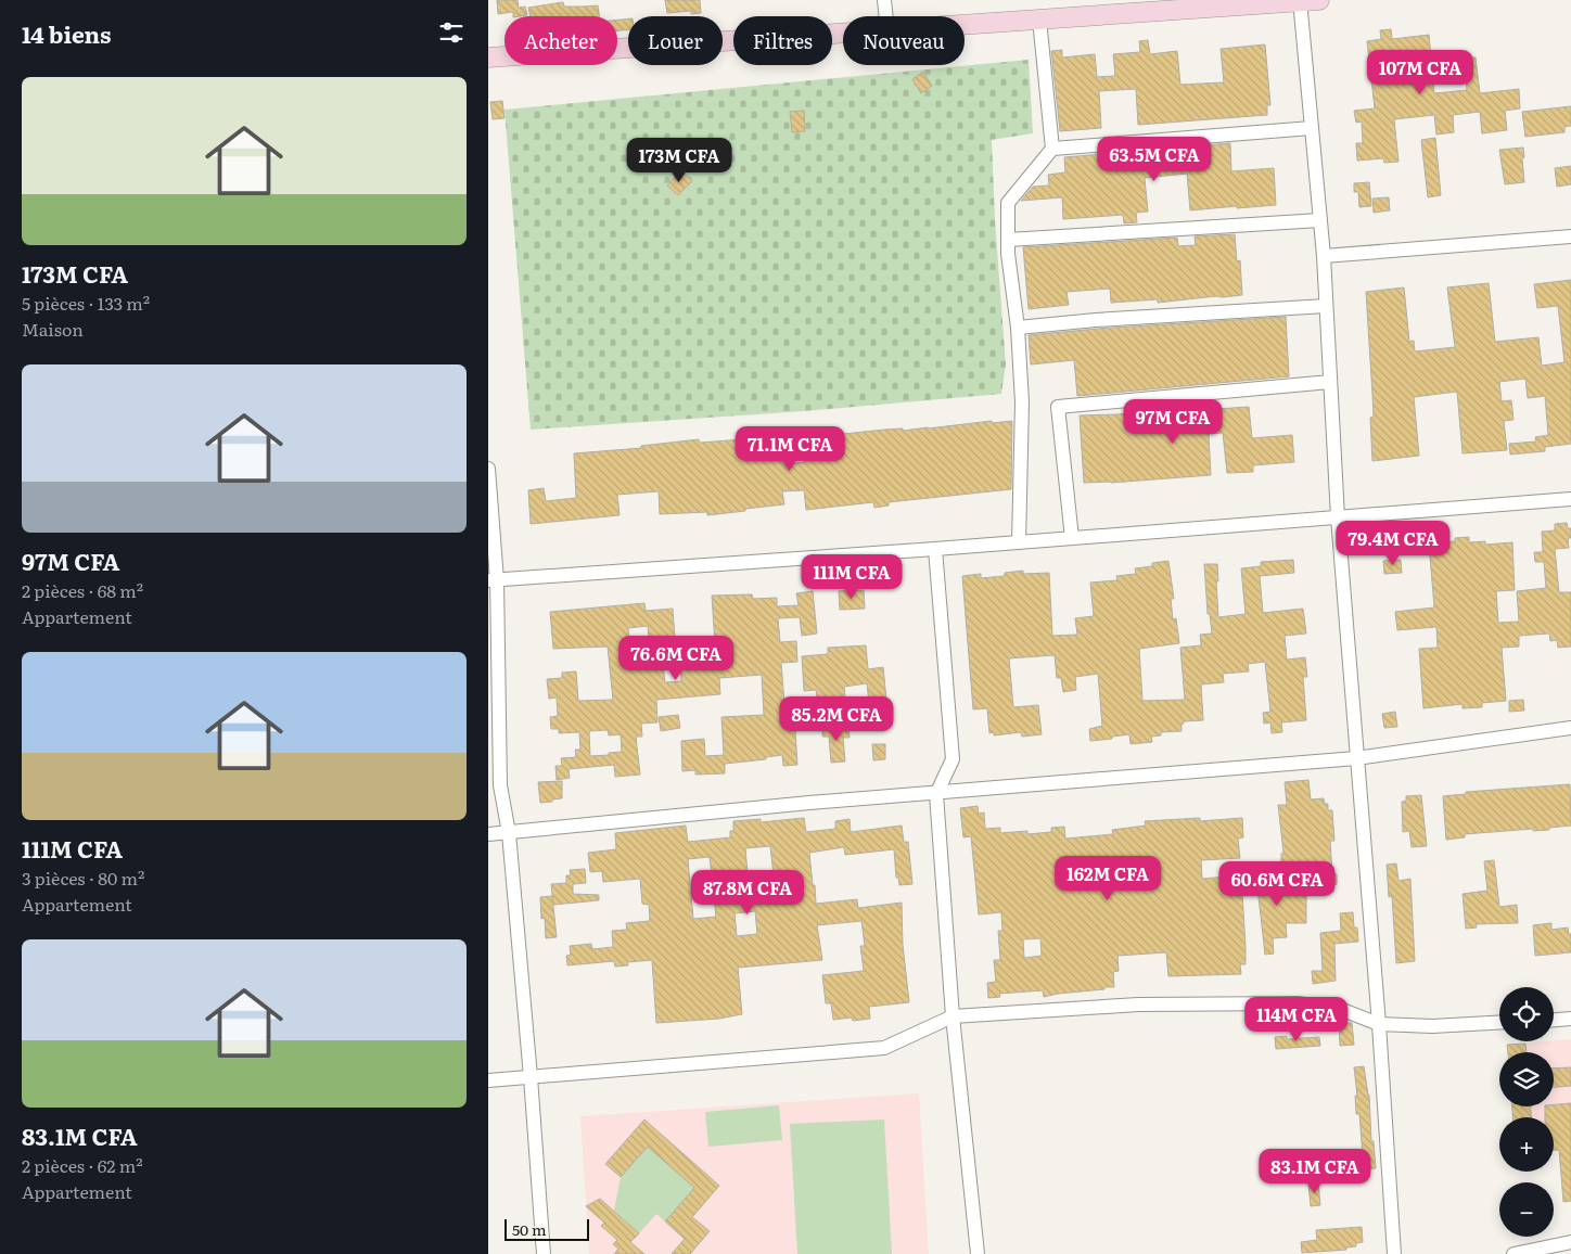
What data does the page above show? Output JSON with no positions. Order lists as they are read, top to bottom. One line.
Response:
{"scale_bar":"50 m","page":{"heading":"14 biens","chip":["Acheter","Louer","Filtres","Nouveau"],"price":["107M CFA","63.5M CFA","173M CFA","97M CFA","71.1M CFA","79.4M CFA","111M CFA","76.6M CFA","85.2M CFA","162M CFA","60.6M CFA","87.8M CFA","114M CFA","83.1M CFA"],"list":[{"name":"173M CFA","note":"5 pièces · 133 m² · Maison"},{"name":"97M CFA","note":"2 pièces · 68 m² · Appartement"},{"name":"111M CFA","note":"3 pièces · 80 m² · Appartement"},{"name":"83.1M CFA","note":"2 pièces · 62 m² · Appartement"}],"map_buttons":["+","−"],"scale":"50 m"}}
